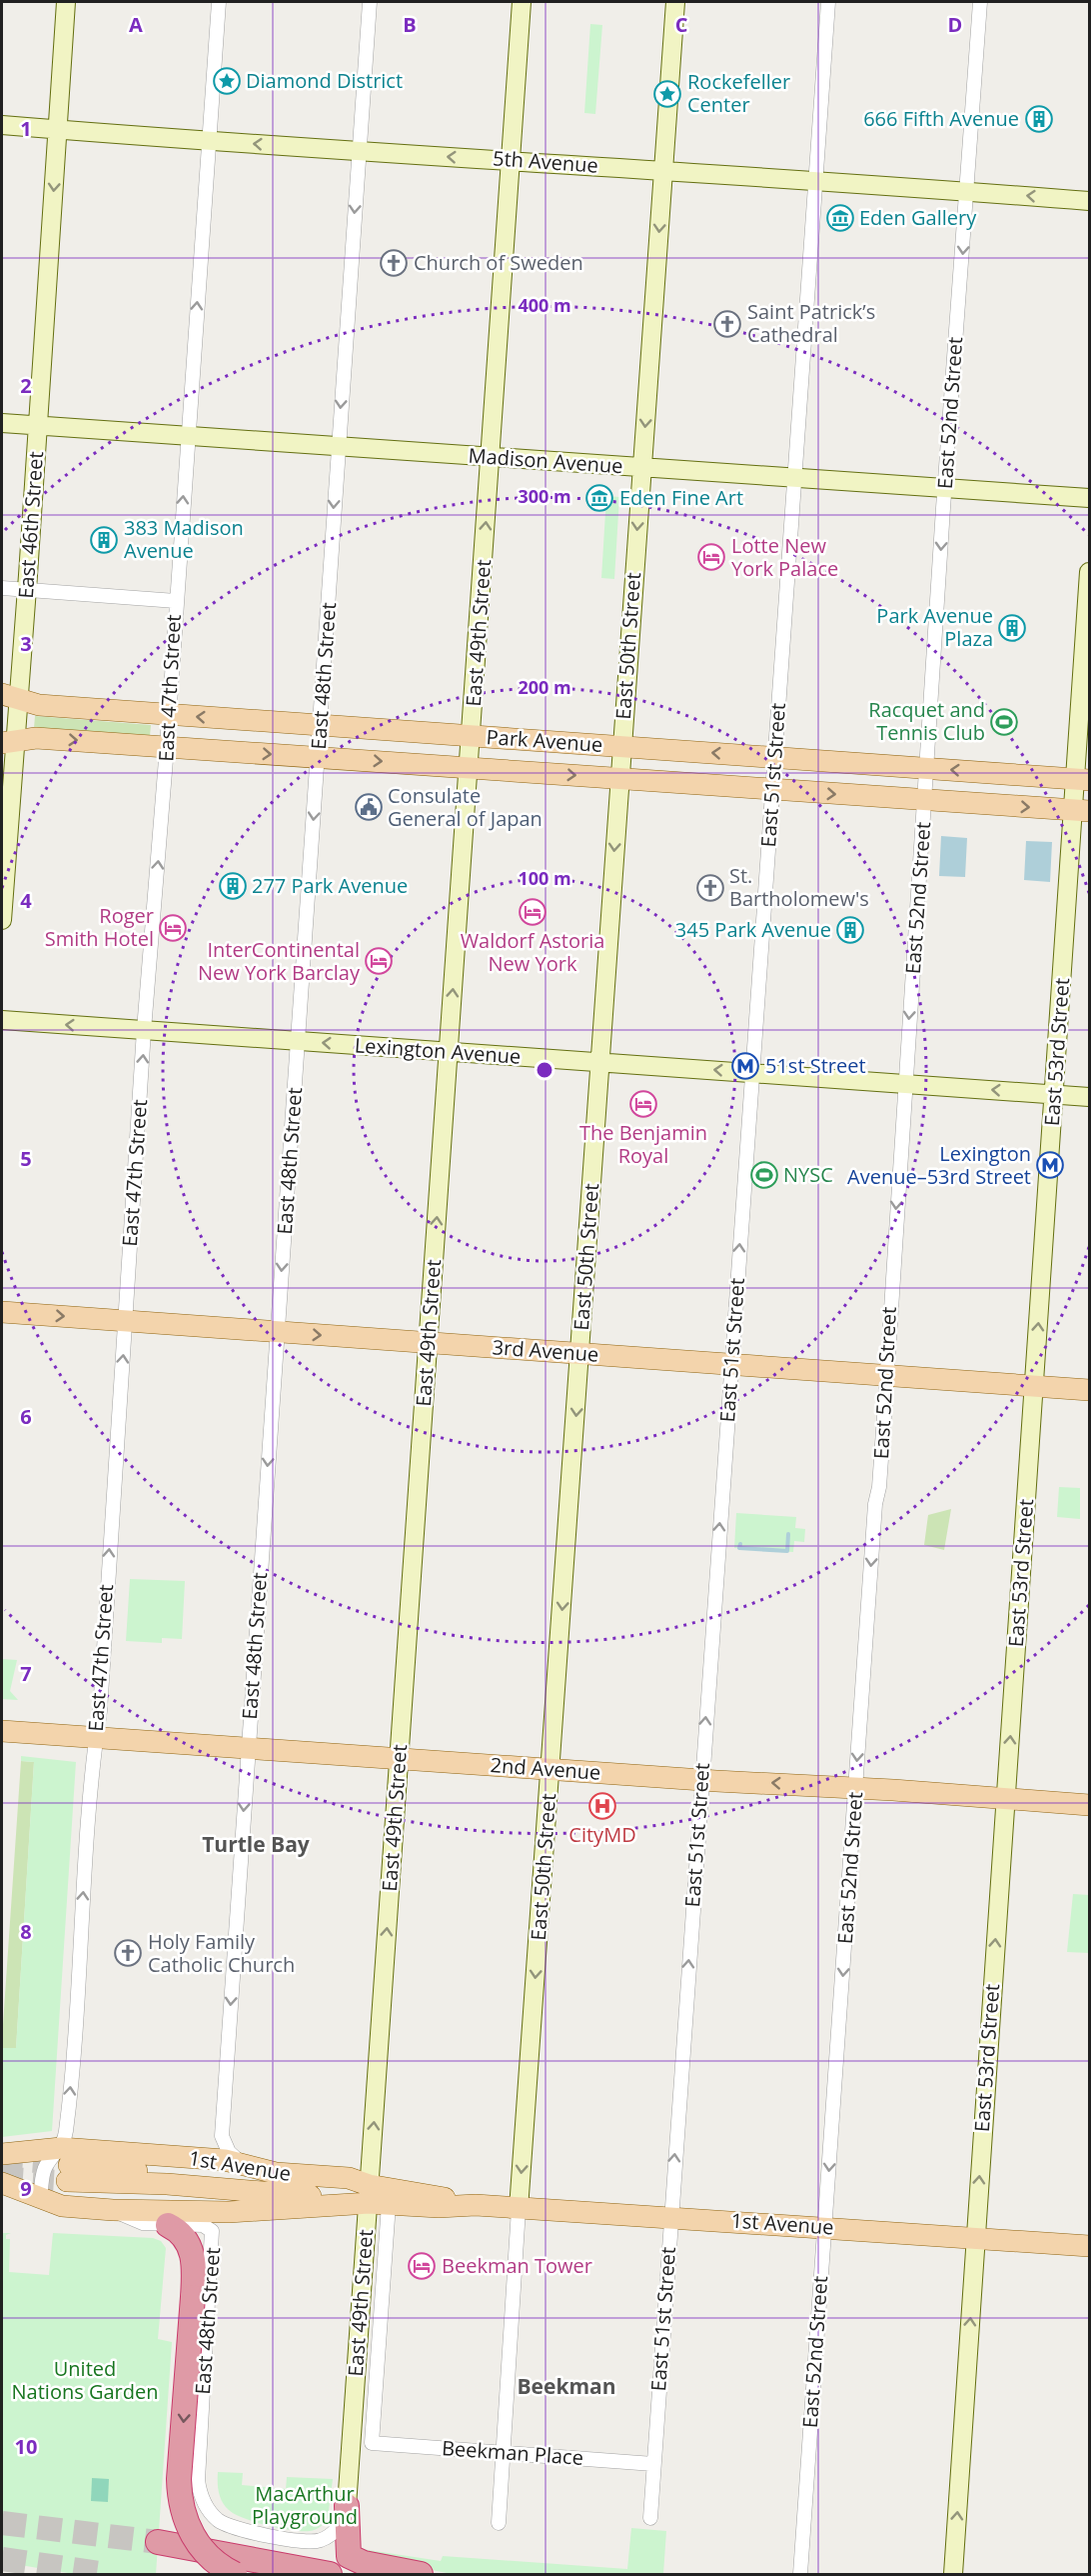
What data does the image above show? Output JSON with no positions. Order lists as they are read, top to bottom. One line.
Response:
{"streets":{"main road":["5th Avenue","Madison Avenue","East 46th Street","East 49th Street","East 50th Street","Park Avenue","Lexington Avenue","East 53rd Street","3rd Avenue","2nd Avenue","1st Avenue"],"street":["East 52nd Street","East 48th Street","East 47th Street","East 51st Street","Beekman Place"]},"crossings":[["5th Avenue","East 52nd Street"],["5th Avenue","East 46th Street"],["5th Avenue","East 49th Street"],["5th Avenue","East 50th Street"],["5th Avenue","East 48th Street"],["5th Avenue","East 47th Street"],["5th Avenue","East 51st Street"],["East 52nd Street","Madison Avenue"],["East 52nd Street","Park Avenue"],["East 52nd Street","Lexington Avenue"],["East 52nd Street","3rd Avenue"],["East 52nd Street","2nd Avenue"],["East 52nd Street","1st Avenue"],["Madison Avenue","East 46th Street"],["Madison Avenue","East 49th Street"],["Madison Avenue","East 50th Street"],["Madison Avenue","East 48th Street"],["Madison Avenue","East 47th Street"],["Madison Avenue","East 51st Street"],["East 46th Street","Park Avenue"],["East 49th Street","East 48th Street"],["East 49th Street","Park Avenue"],["East 49th Street","Lexington Avenue"],["East 49th Street","3rd Avenue"],["East 49th Street","2nd Avenue"],["East 49th Street","1st Avenue"],["East 49th Street","Beekman Place"],["East 50th Street","Park Avenue"],["East 50th Street","Lexington Avenue"],["East 50th Street","3rd Avenue"],["East 50th Street","2nd Avenue"],["East 50th Street","1st Avenue"],["East 50th Street","Beekman Place"],["East 48th Street","Park Avenue"],["East 48th Street","Lexington Avenue"],["East 48th Street","3rd Avenue"],["East 48th Street","2nd Avenue"],["East 48th Street","1st Avenue"],["East 47th Street","Park Avenue"],["East 47th Street","Lexington Avenue"],["East 47th Street","3rd Avenue"],["East 47th Street","2nd Avenue"],["East 47th Street","1st Avenue"],["Park Avenue","East 51st Street"],["Park Avenue","East 53rd Street"],["East 51st Street","Lexington Avenue"],["East 51st Street","3rd Avenue"],["East 51st Street","2nd Avenue"],["East 51st Street","1st Avenue"],["East 51st Street","Beekman Place"],["Lexington Avenue","East 53rd Street"],["East 53rd Street","3rd Avenue"],["East 53rd Street","2nd Avenue"],["East 53rd Street","1st Avenue"],["1st Avenue","Beekman Place"]],"one_way":["5th Avenue","East 52nd Street","East 49th Street","East 50th Street","East 48th Street","East 47th Street","East 51st Street","Lexington Avenue","East 53rd Street"],"districts":["Turtle Bay","Beekman"],"parks":["United Nations Garden","MacArthur Playground"],"places":{"place":["Diamond District","Rockefeller Center"],"building":["666 Fifth Avenue","383 Madison Avenue","Park Avenue Plaza","277 Park Avenue","345 Park Avenue"],"museum":["Eden Gallery","Eden Fine Art"],"church":["Church of Sweden","Saint Patrick’s Cathedral","St. Bartholomew's","Holy Family Catholic Church"],"hotel":["Lotte New York Palace","Waldorf Astoria New York","Roger Smith Hotel","InterContinental New York Barclay","The Benjamin Royal","Beekman Tower"],"sports":["Racquet and Tennis Club","NYSC"],"public building":["Consulate General of Japan"],"metro station":["51st Street","Lexington Avenue–53rd Street"],"hospital":["CityMD"]},"grid":{"columns":["A","B","C","D"],"rows":["1","2","3","4","5","6","7","8","9","10"]},"rings":["400 m","300 m","200 m","100 m"]}
